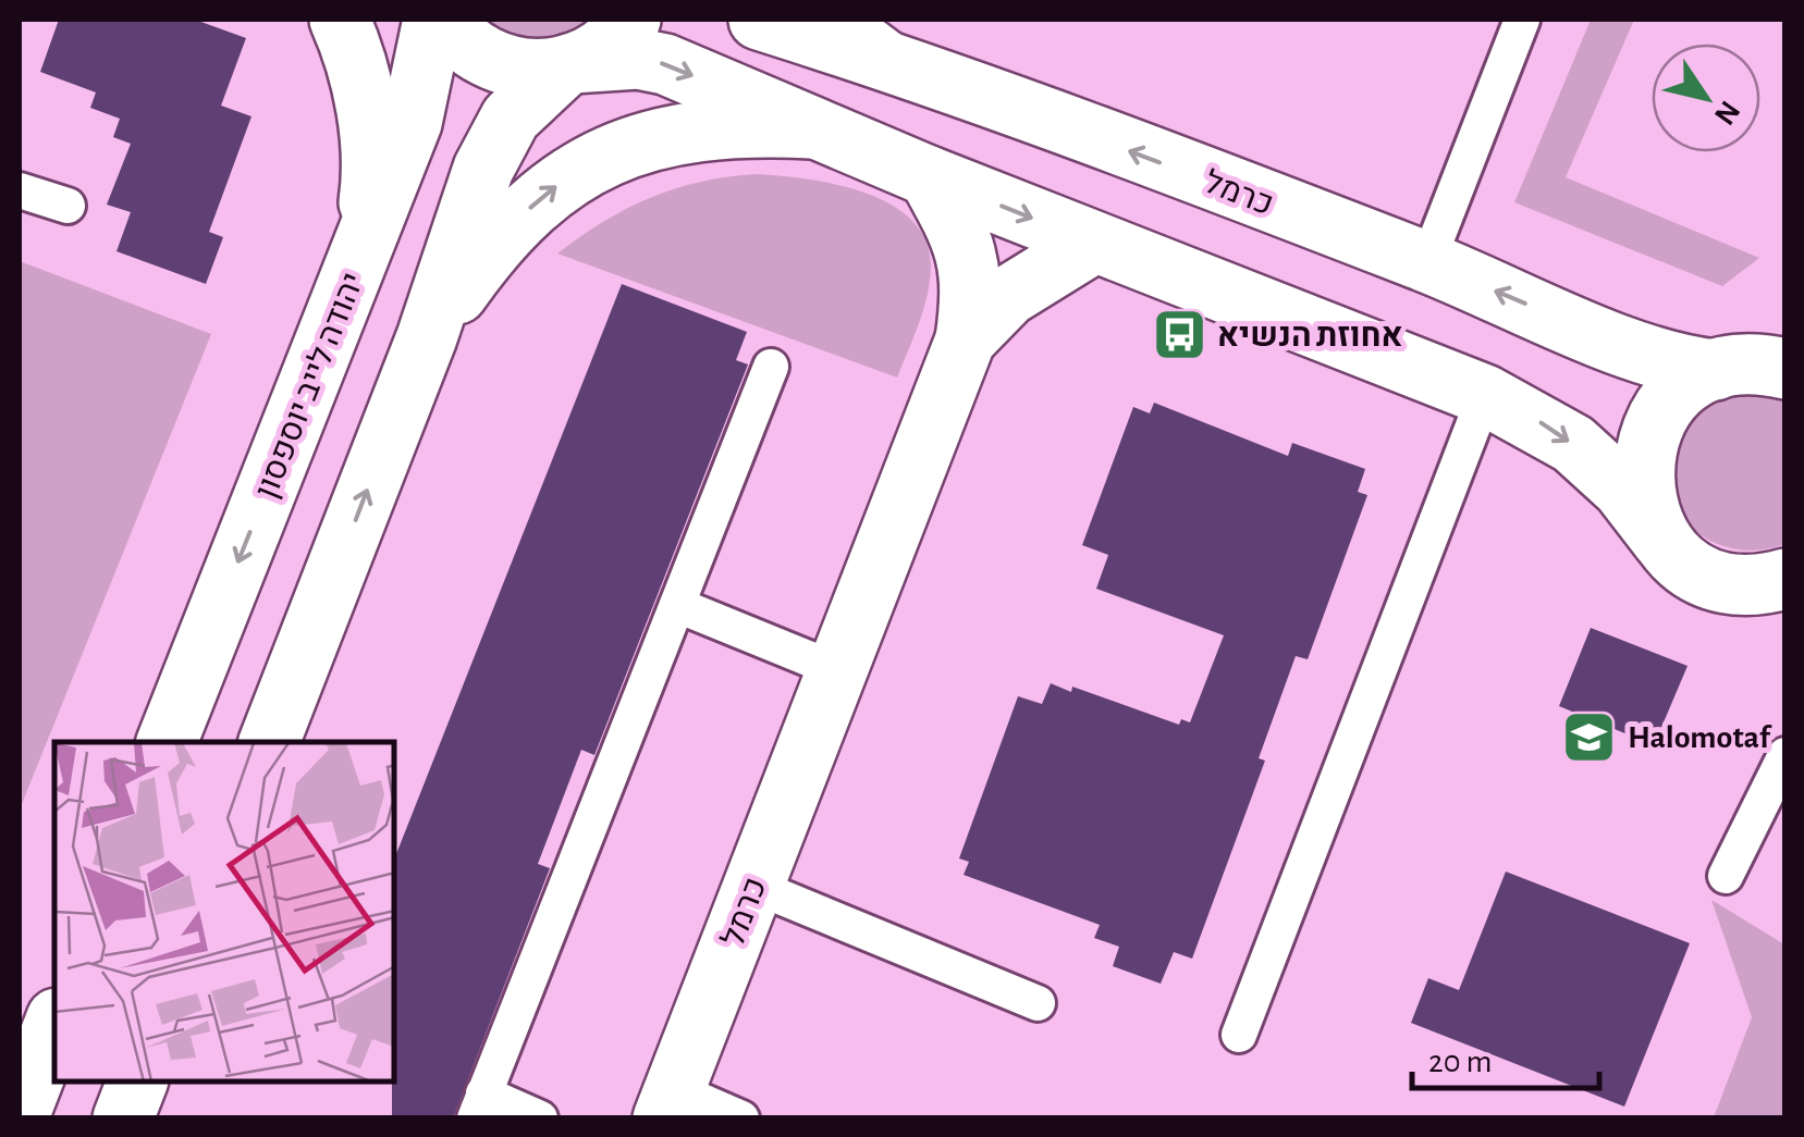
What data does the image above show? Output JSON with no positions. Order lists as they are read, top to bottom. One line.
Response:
{"streets":{"street":["כרמל","יהודה לייב יוספסון"]},"places":{"bus stop":["אחוזת הנשיא"],"school or university":["Halomotaf"]},"scale_bar":"20 m","north":"bottom right"}
